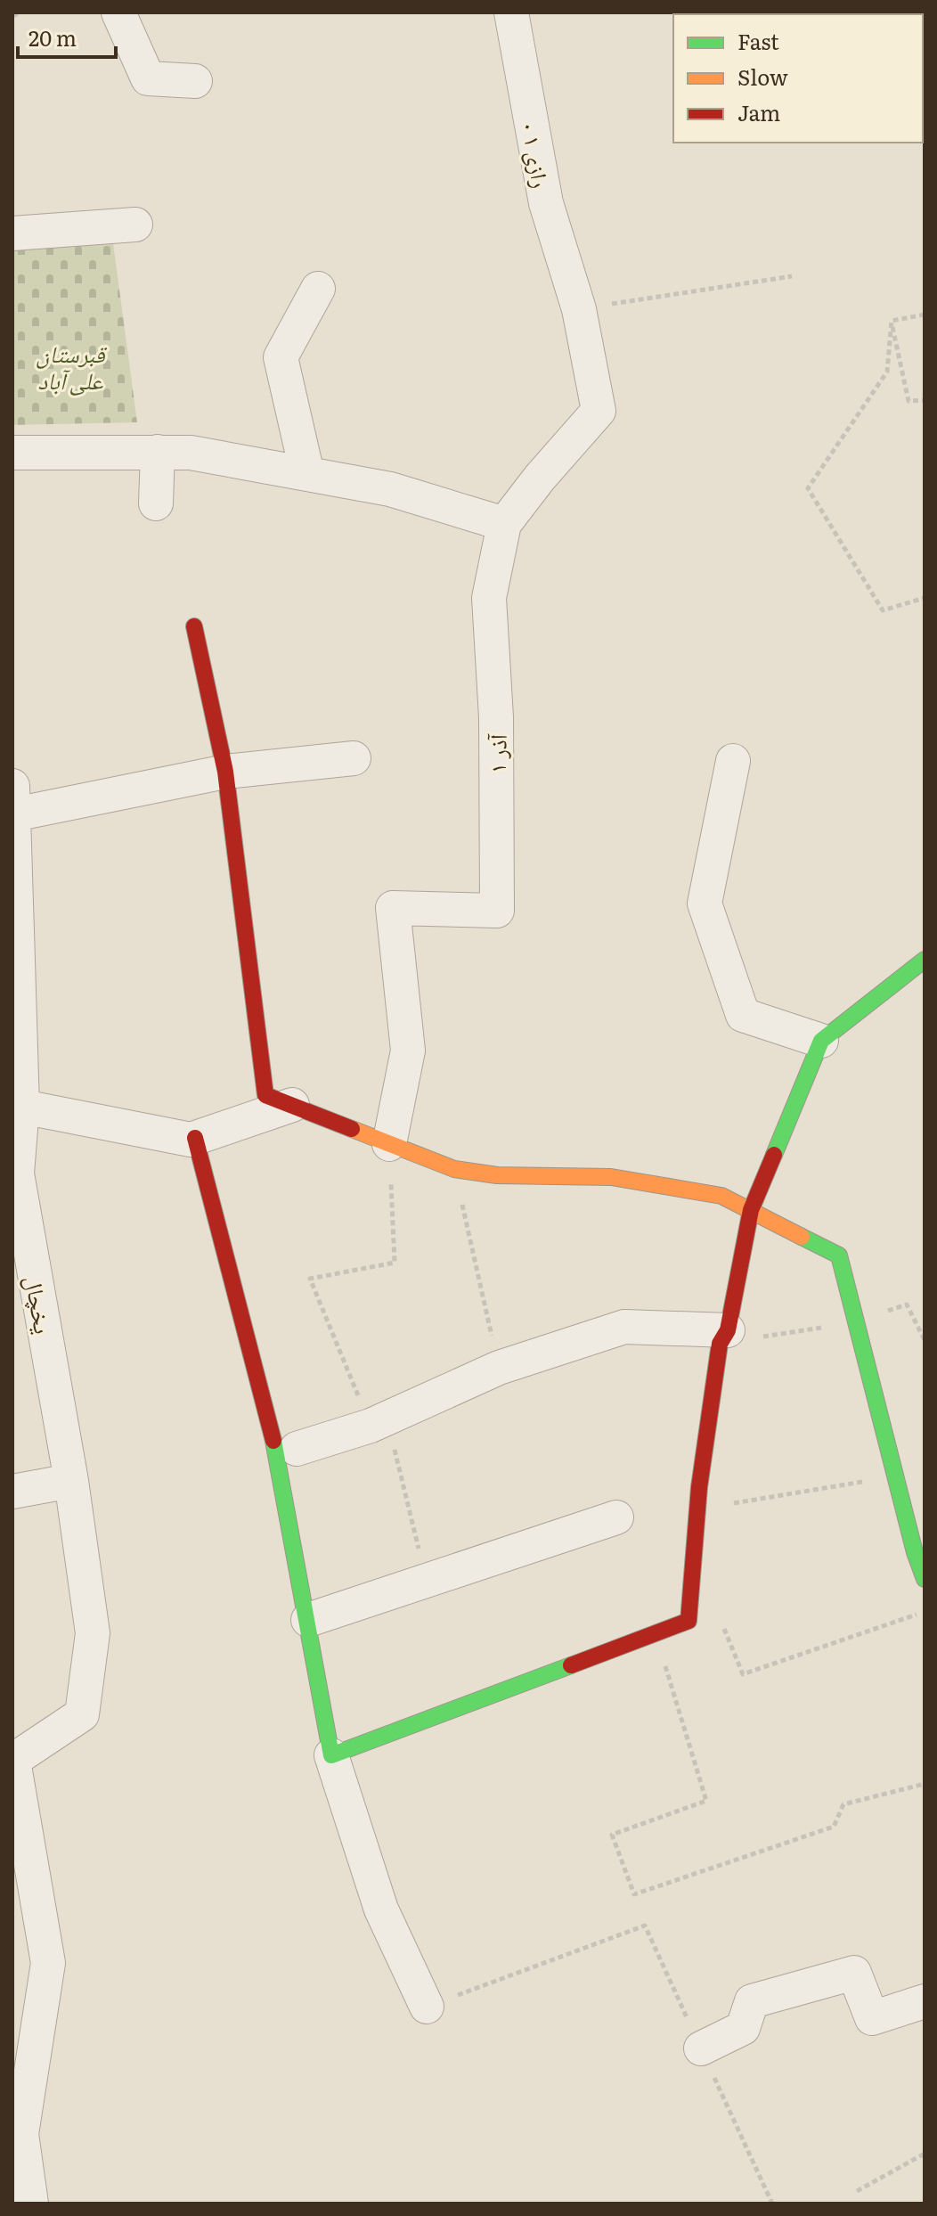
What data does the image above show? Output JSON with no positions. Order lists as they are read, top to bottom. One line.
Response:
{"streets":{"street":["رازی ۱ ۰","آذر ۱","یخچال"]},"crossings":[["رازی ۱ ۰","آذر ۱"]],"parks":["قبرستان علی آباد"],"legend":["Fast","Slow","Jam"],"scale_bar":"20 m"}
